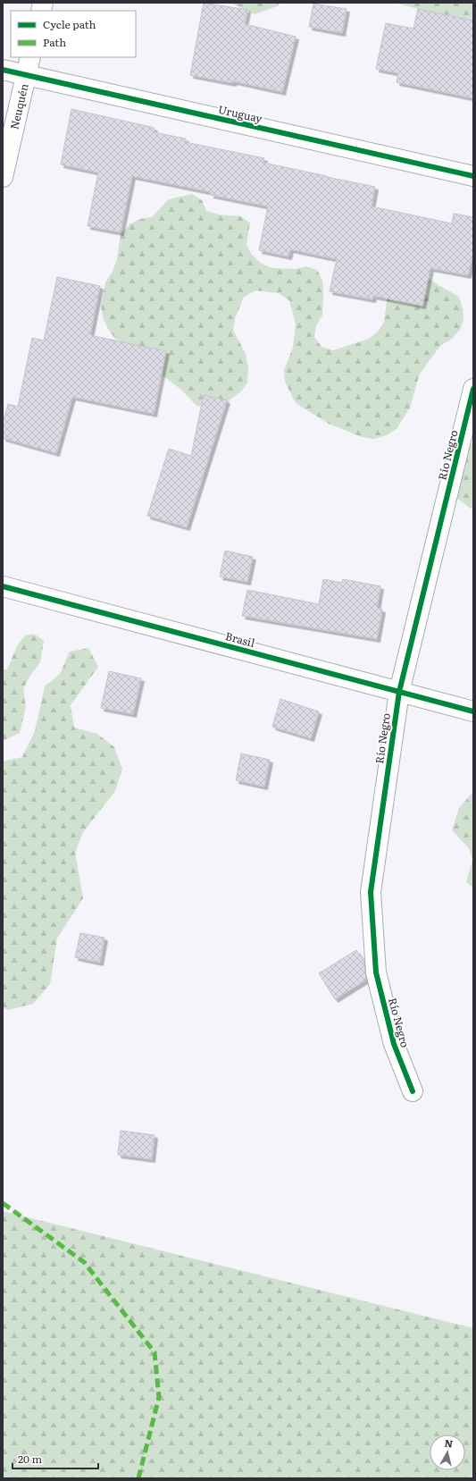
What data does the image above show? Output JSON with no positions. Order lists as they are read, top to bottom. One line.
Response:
{"streets":{"street":["Neuquén","Uruguay","Río Negro","Brasil"]},"crossings":[["Neuquén","Uruguay"],["Río Negro","Brasil"]],"legend":["Cycle path","Path"],"scale_bar":"20 m","north":"top"}
